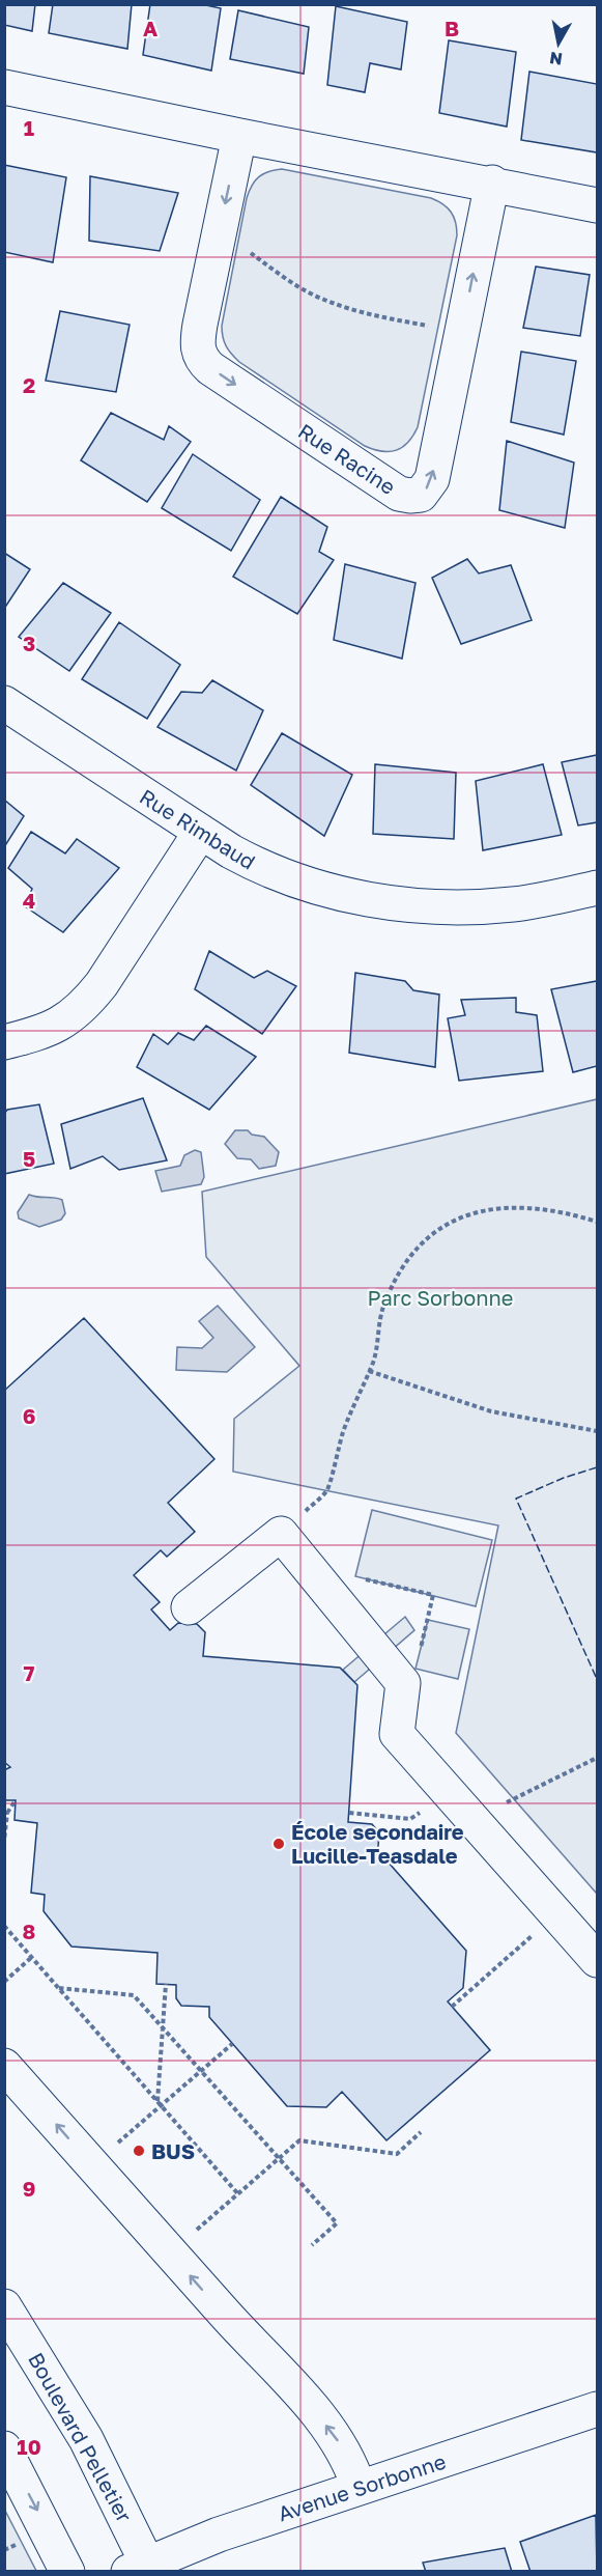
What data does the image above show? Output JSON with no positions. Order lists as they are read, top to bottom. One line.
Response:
{"streets":{"street":["Rue Racine","Rue Rimbaud","Boulevard Pelletier","Avenue Sorbonne"]},"crossings":[["Boulevard Pelletier","Avenue Sorbonne"]],"parks":["Parc Sorbonne"],"places":["École secondaire Lucille-Teasdale","BUS"],"north":"bottom","grid":{"columns":["A","B"],"rows":["1","2","3","4","5","6","7","8","9","10"]}}
